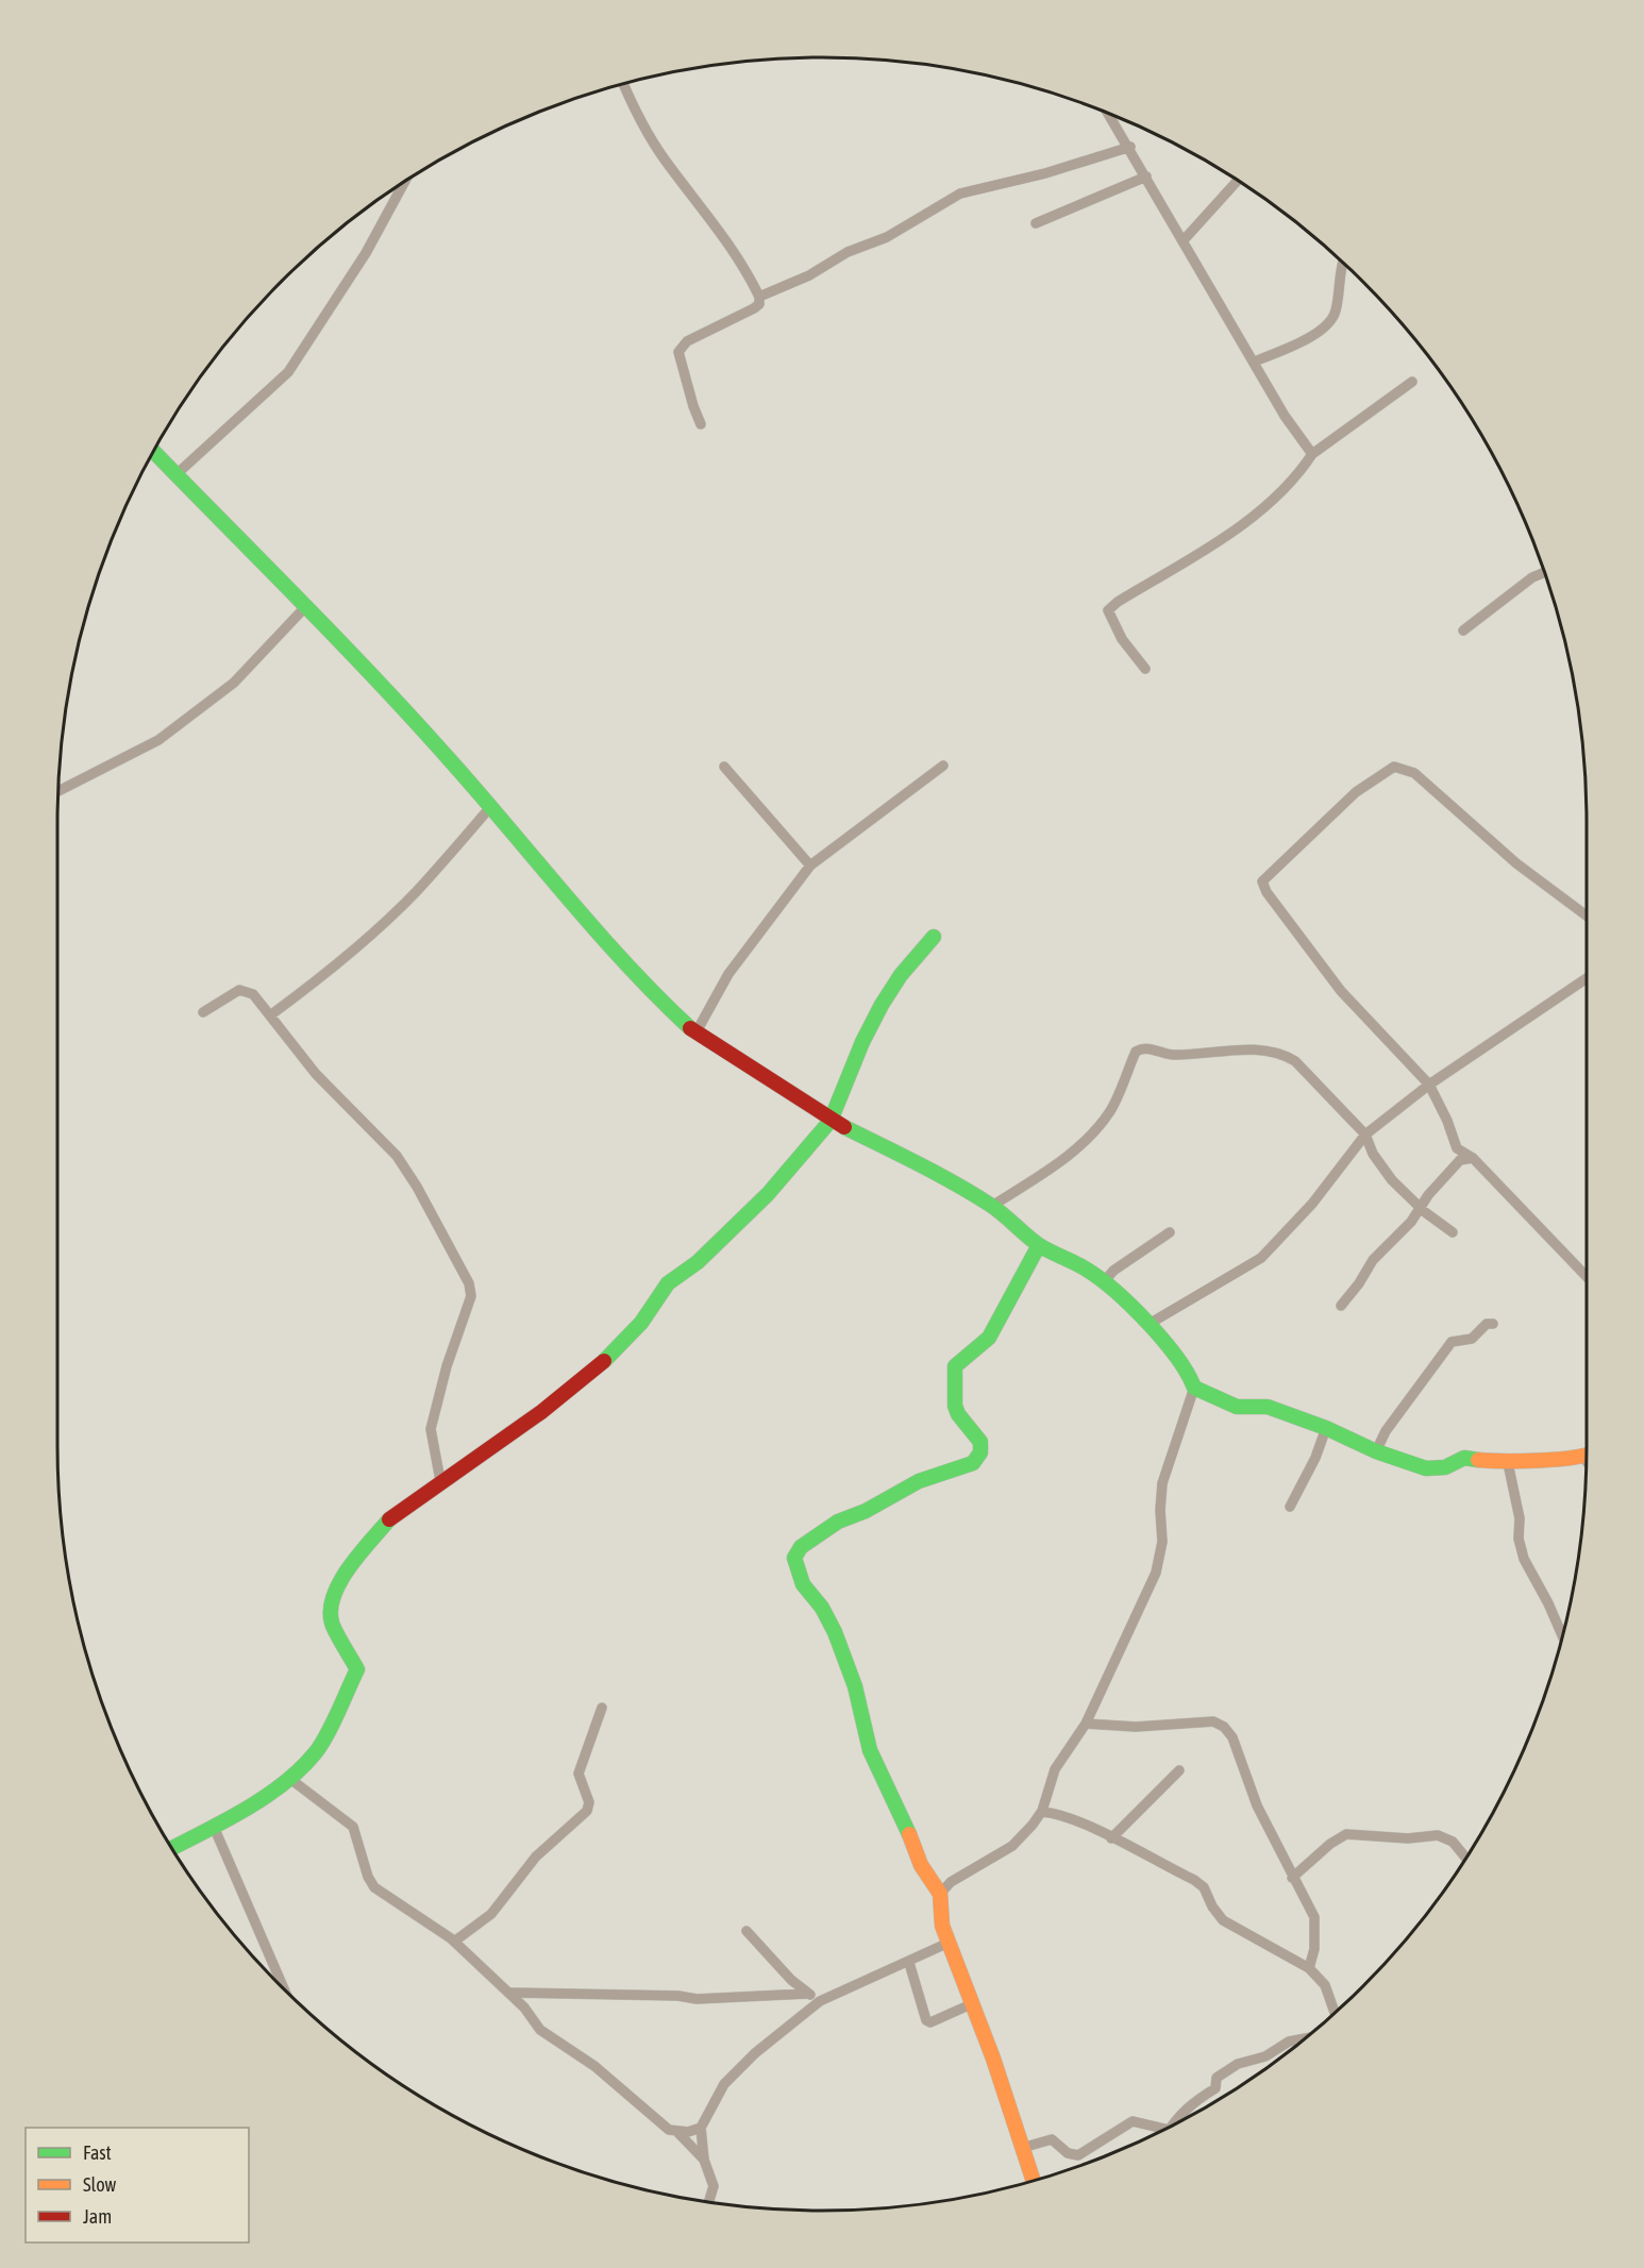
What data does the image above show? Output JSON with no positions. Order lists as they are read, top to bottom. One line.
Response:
{"legend":["Fast","Slow","Jam"]}
